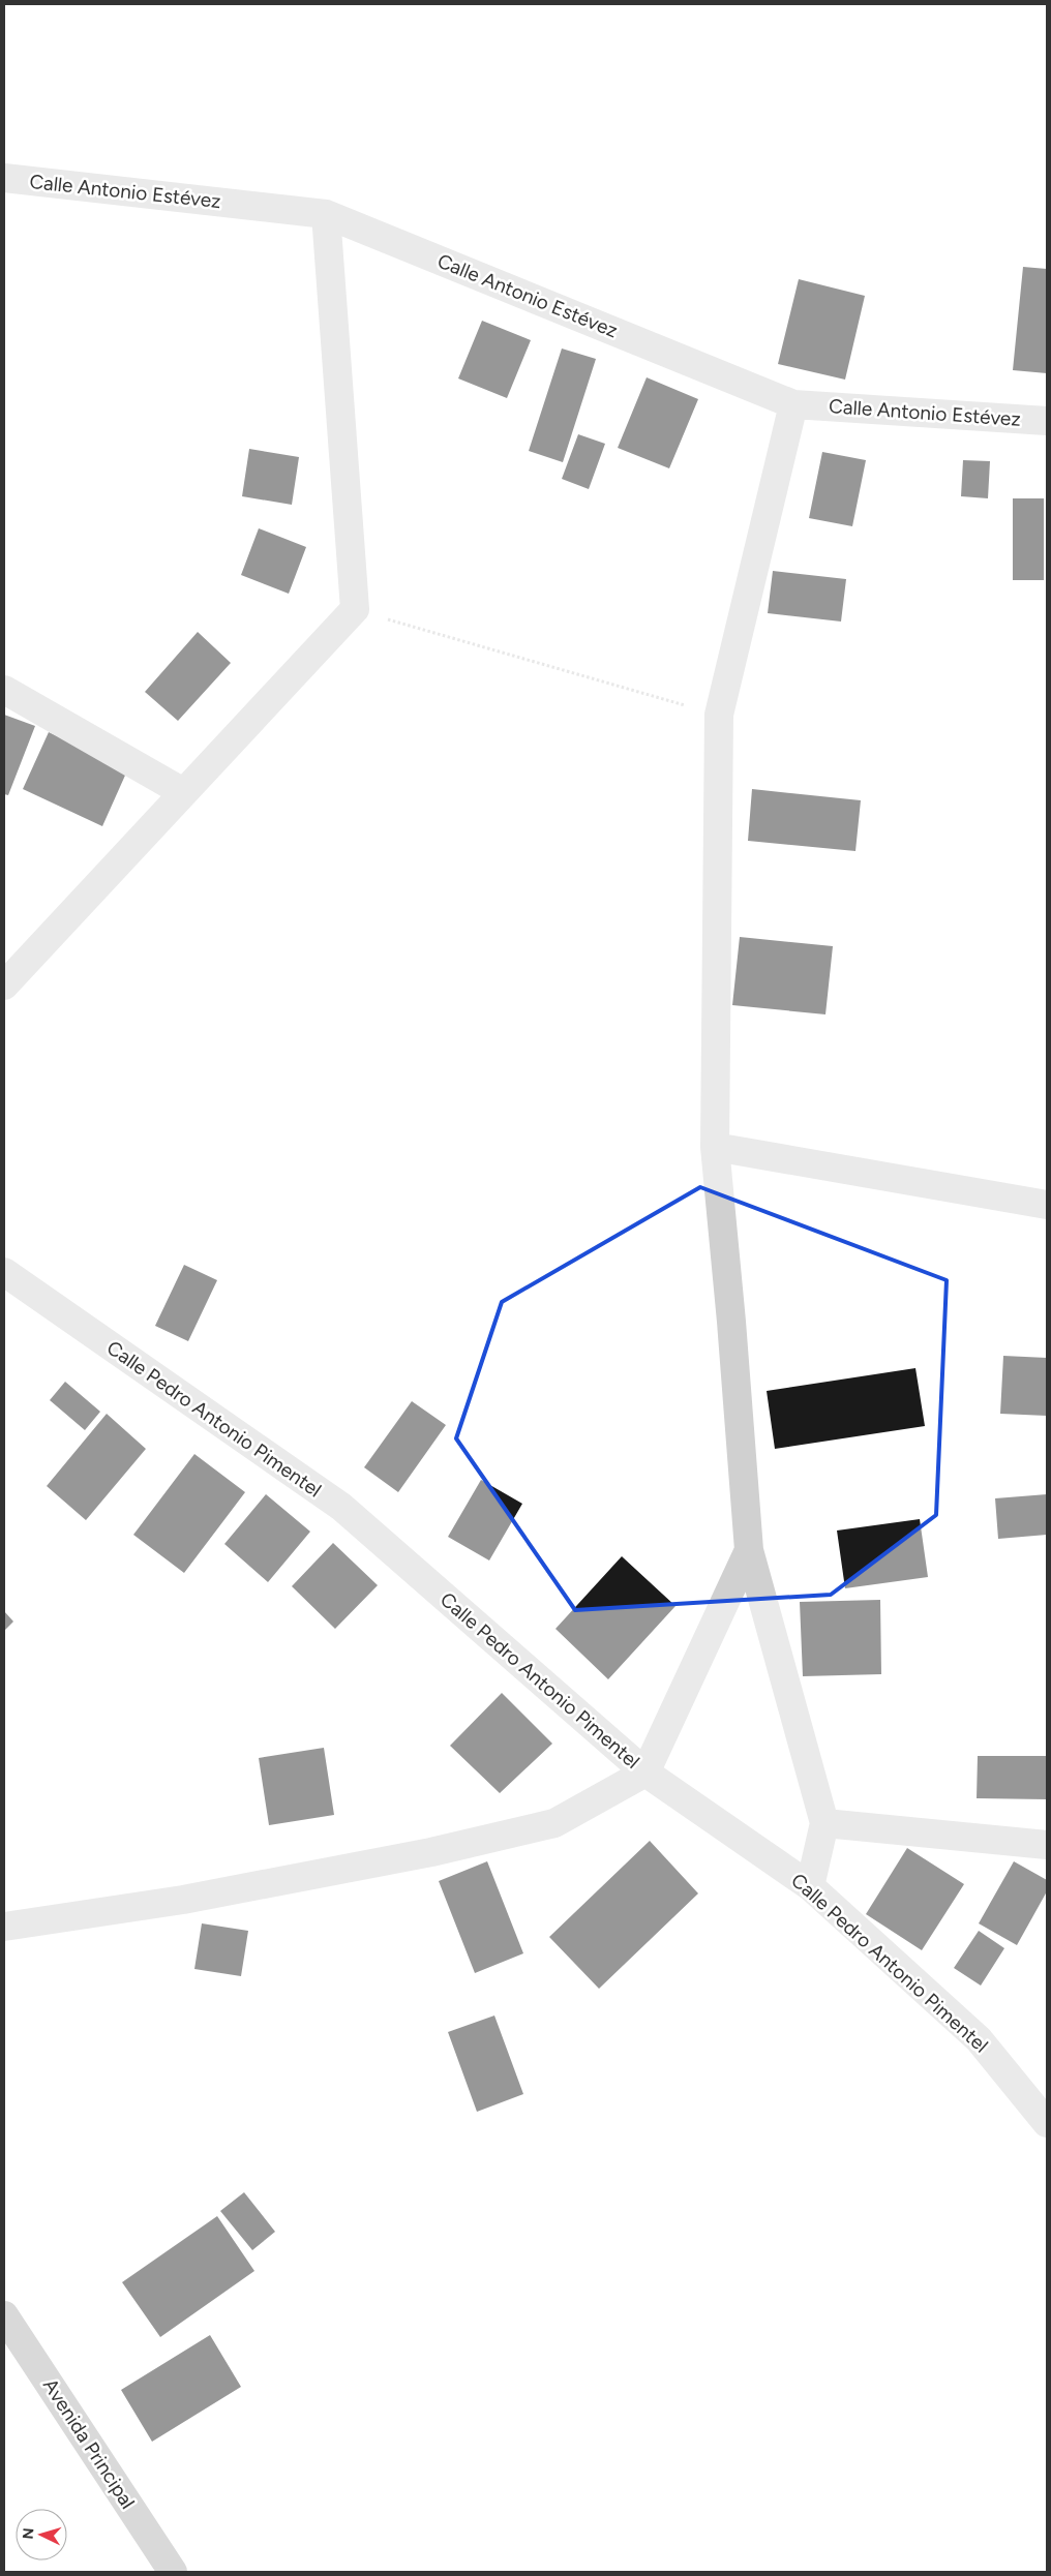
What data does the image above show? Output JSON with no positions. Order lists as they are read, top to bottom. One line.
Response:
{"streets":{"main road":["Avenida Principal"],"street":["Calle Antonio Estévez","Calle Pedro Antonio Pimentel"]},"north":"left"}
